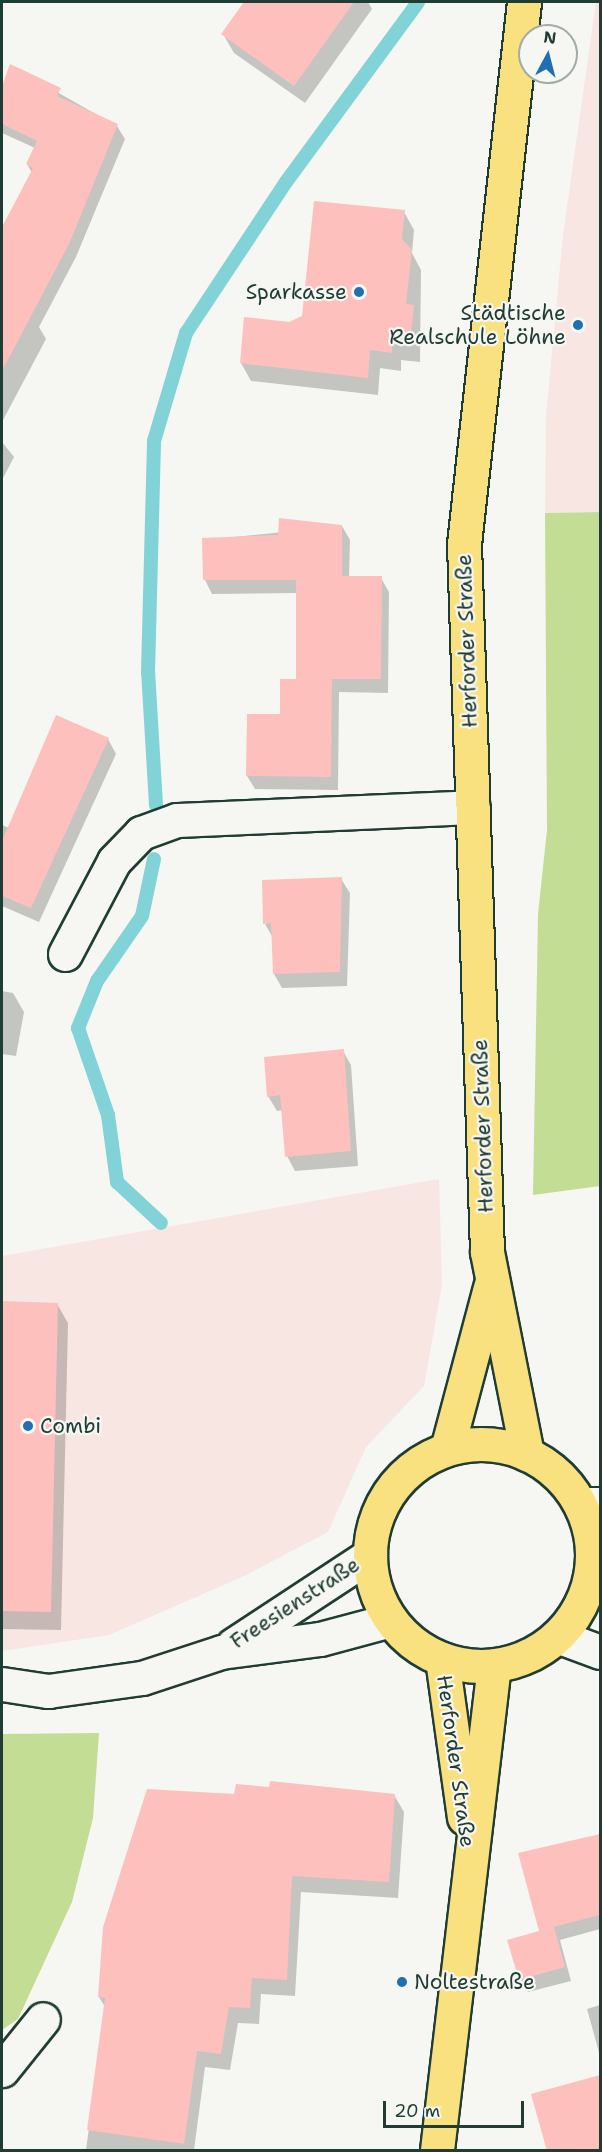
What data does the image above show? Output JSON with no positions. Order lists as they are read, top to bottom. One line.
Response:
{"streets":{"main road":["Herforder Straße"],"street":["Freesienstraße"]},"places":["Sparkasse","Städtische Realschule Löhne","Combi","Noltestraße"],"scale_bar":"20 m","north":"top"}
